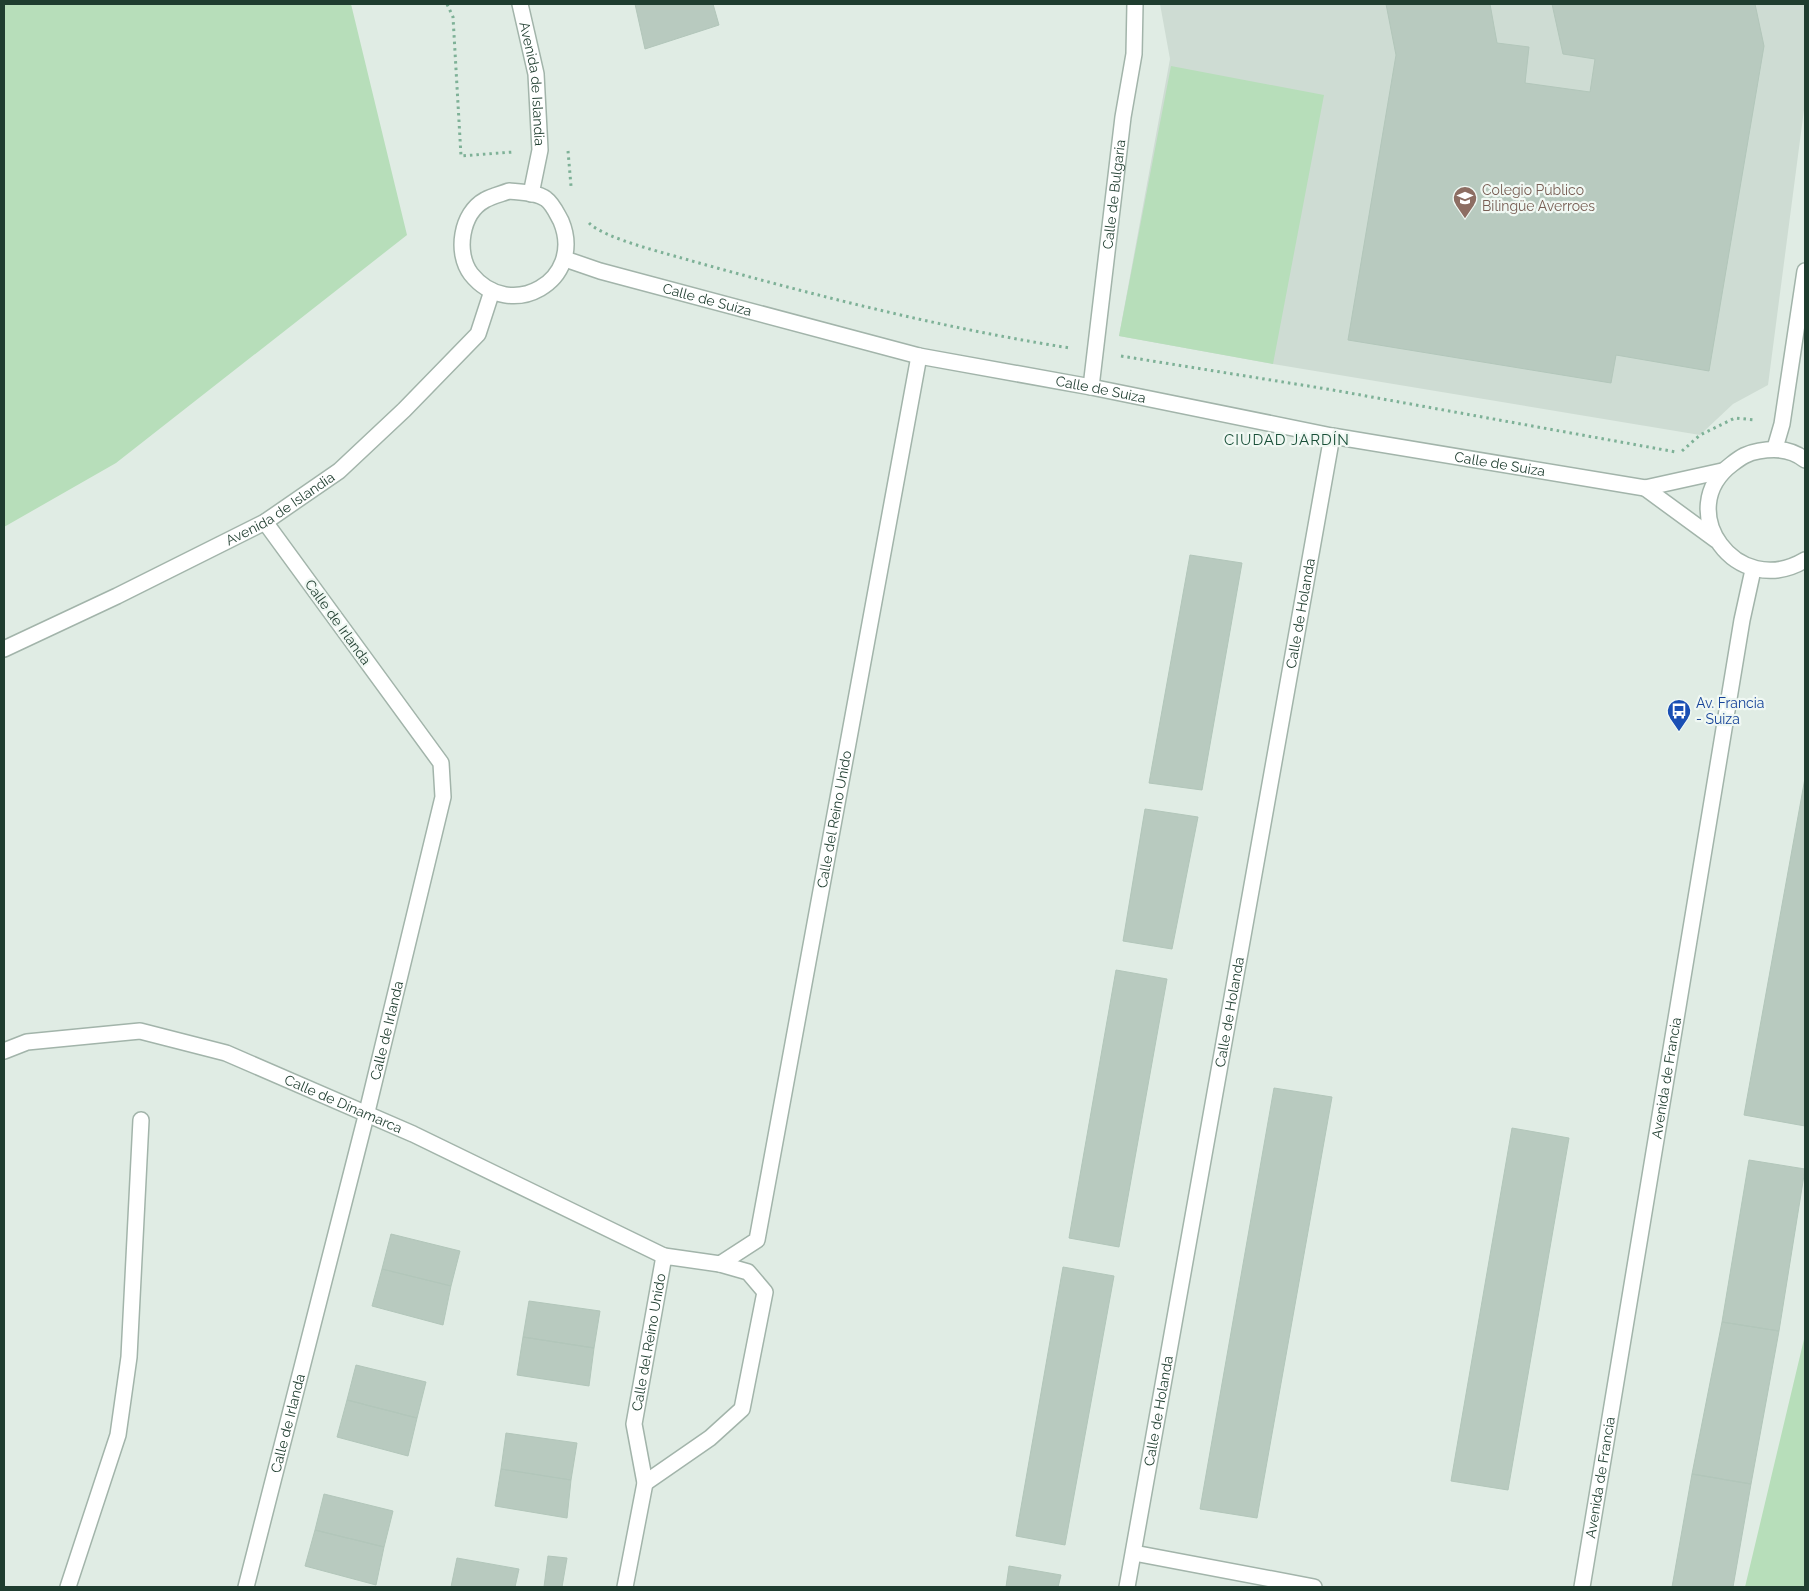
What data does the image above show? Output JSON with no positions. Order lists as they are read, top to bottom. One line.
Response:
{"streets":{"street":["Avenida de Islandia","Calle de Bulgaria","Calle de Suiza","Calle de Holanda","Calle de Irlanda","Calle del Reino Unido","Avenida de Francia","Calle de Dinamarca"]},"crossings":[["Avenida de Islandia","Calle de Suiza"],["Avenida de Islandia","Calle de Irlanda"],["Calle de Bulgaria","Calle de Suiza"],["Calle de Suiza","Calle de Holanda"],["Calle de Suiza","Calle del Reino Unido"],["Calle de Irlanda","Calle de Dinamarca"],["Calle del Reino Unido","Calle de Dinamarca"]],"districts":["CIUDAD JARDÍN"],"places":{"school or university":["Colegio Público Bilingüe Averroes"],"bus stop":["Av. Francia - Suiza"]}}
